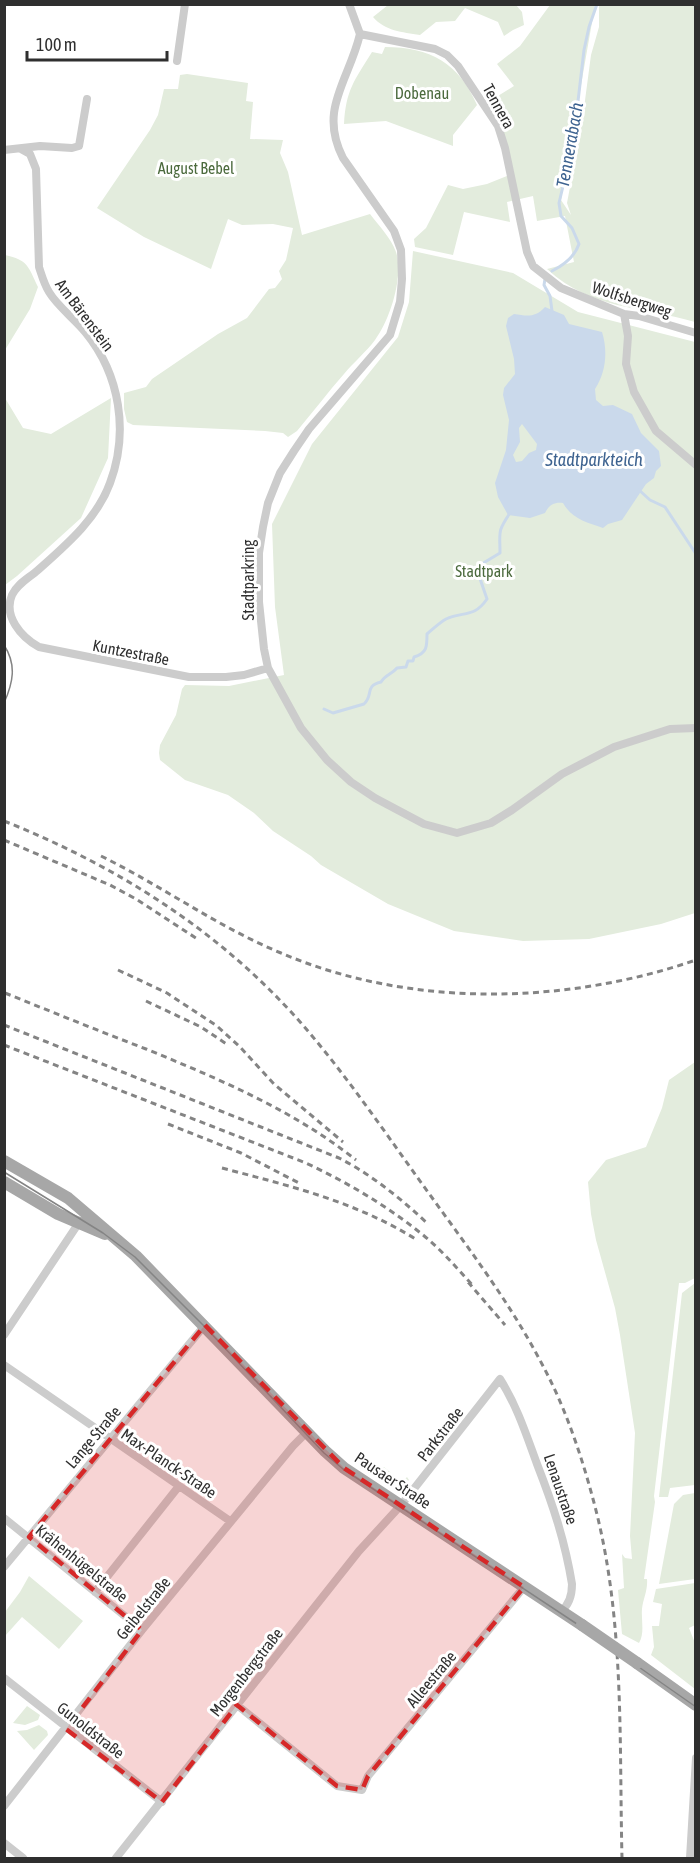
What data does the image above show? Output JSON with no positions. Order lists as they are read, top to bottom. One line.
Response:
{"streets":{"main road":["Pausaer Straße"],"street":["Tennera","Wolfsbergweg","Am Bärenstein","Stadtparkring","Kuntzestraße","Parkstraße","Lange Straße","Max-Planck-Straße","Lenaustraße","Krähenhügelstraße","Geibelstraße","Morgenbergstraße","Alleestraße","Gunoldstraße"]},"crossings":[["Tennera","Wolfsbergweg"],["Tennera","Stadtparkring"],["Am Bärenstein","Kuntzestraße"],["Stadtparkring","Kuntzestraße"],["Parkstraße","Pausaer Straße"],["Parkstraße","Lenaustraße"],["Parkstraße","Morgenbergstraße"],["Lange Straße","Max-Planck-Straße"],["Lange Straße","Pausaer Straße"],["Lange Straße","Krähenhügelstraße"],["Max-Planck-Straße","Geibelstraße"],["Pausaer Straße","Lenaustraße"],["Pausaer Straße","Geibelstraße"],["Pausaer Straße","Morgenbergstraße"],["Pausaer Straße","Alleestraße"],["Krähenhügelstraße","Geibelstraße"],["Geibelstraße","Gunoldstraße"],["Morgenbergstraße","Alleestraße"],["Morgenbergstraße","Gunoldstraße"]],"water":["Tennerabach","Stadtparkteich"],"parks":["Dobenau","August Bebel","Stadtpark"],"scale_bar":"100 m"}
